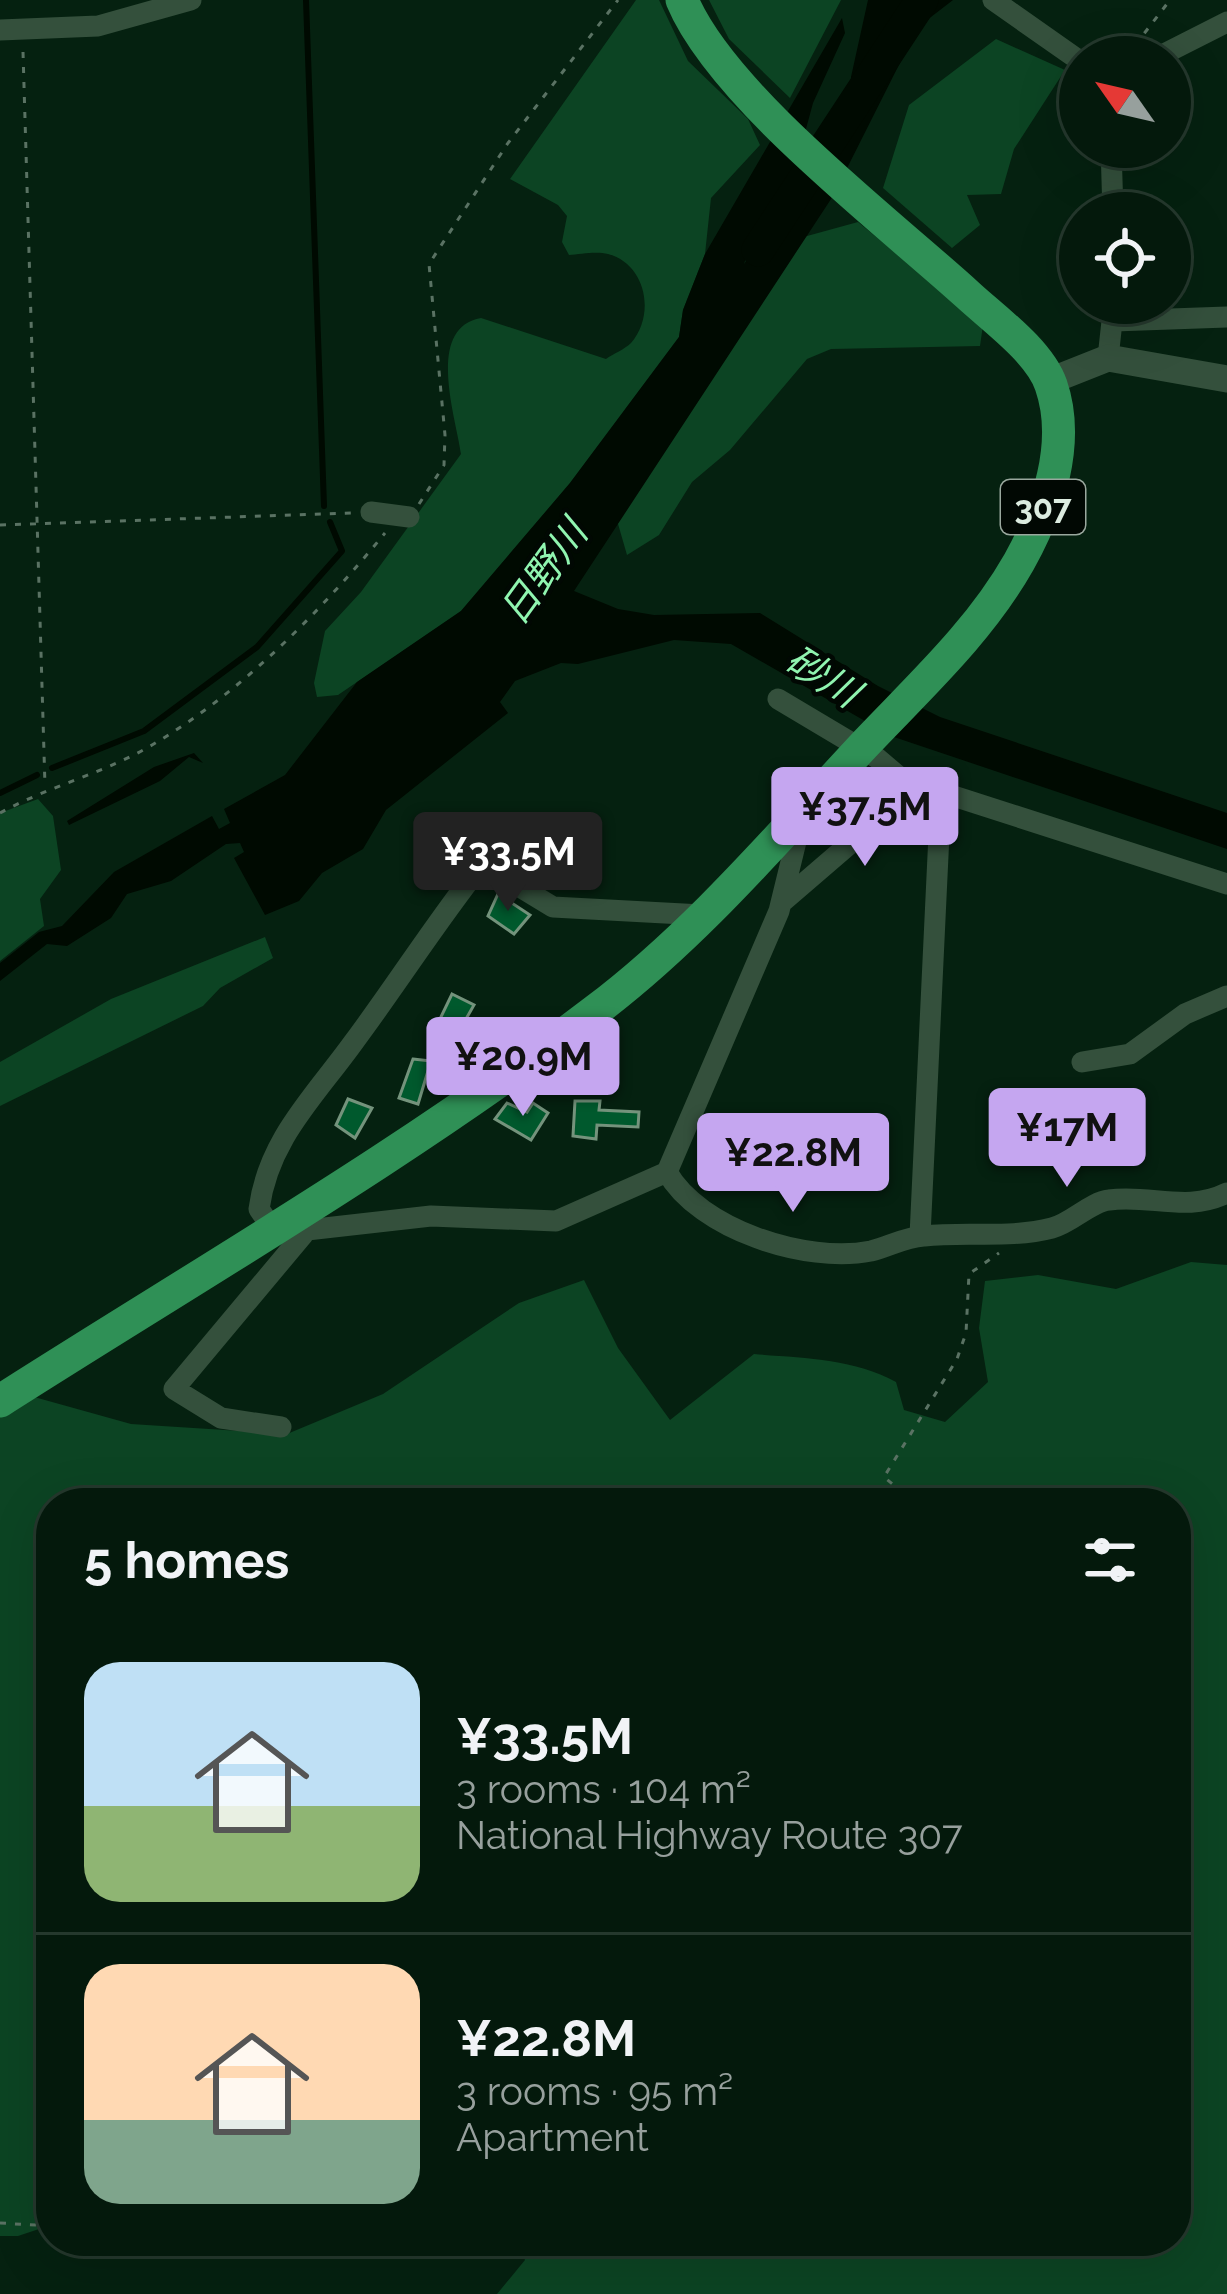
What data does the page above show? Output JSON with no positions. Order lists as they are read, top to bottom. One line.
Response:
{"streets":{"highway":["307"]},"water":["日野川","砂川"],"north":"top left","page":{"price":["¥37.5M","¥33.5M","¥20.9M","¥17M","¥22.8M"],"heading":"5 homes","list":[{"name":"¥33.5M","note":"3 rooms · 104 m² · National Highway Route 307"},{"name":"¥22.8M","note":"3 rooms · 95 m² · Apartment"}]}}
